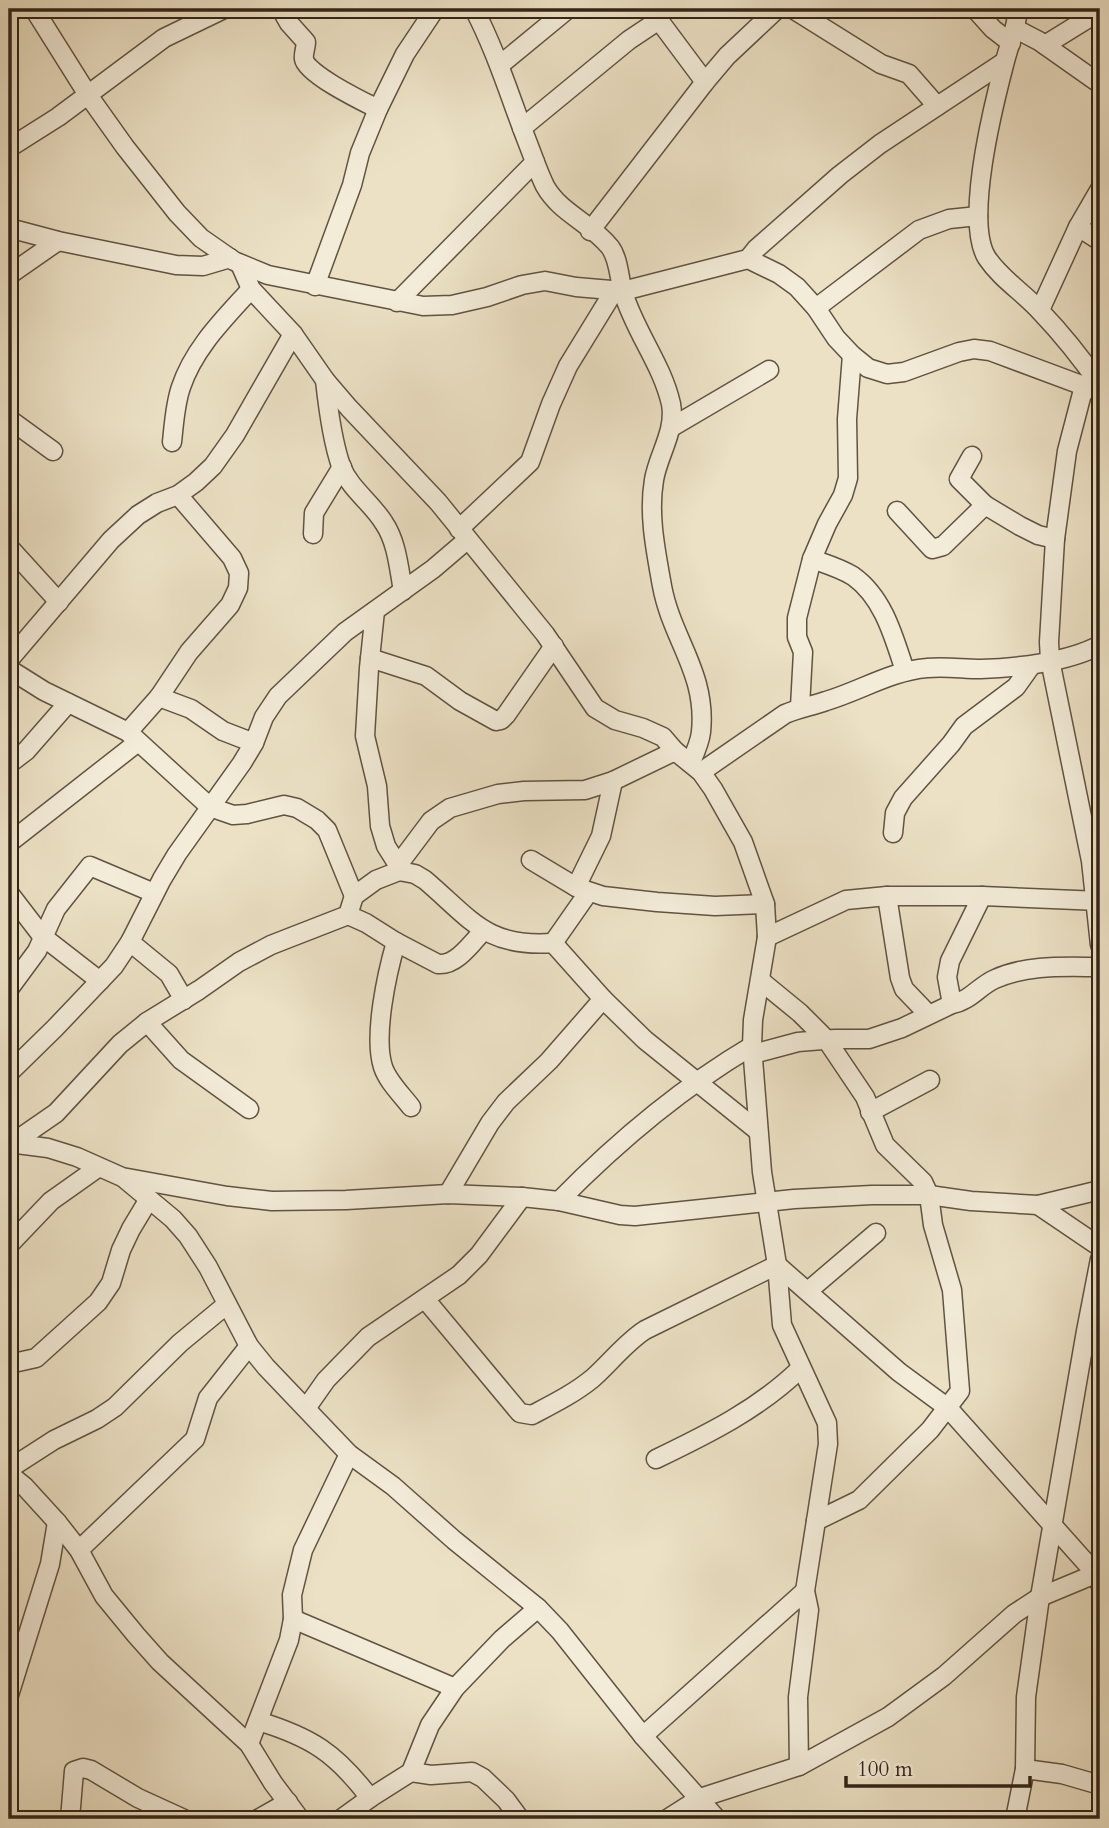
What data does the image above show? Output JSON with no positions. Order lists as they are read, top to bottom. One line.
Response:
{"scale_bar":"100 m"}
